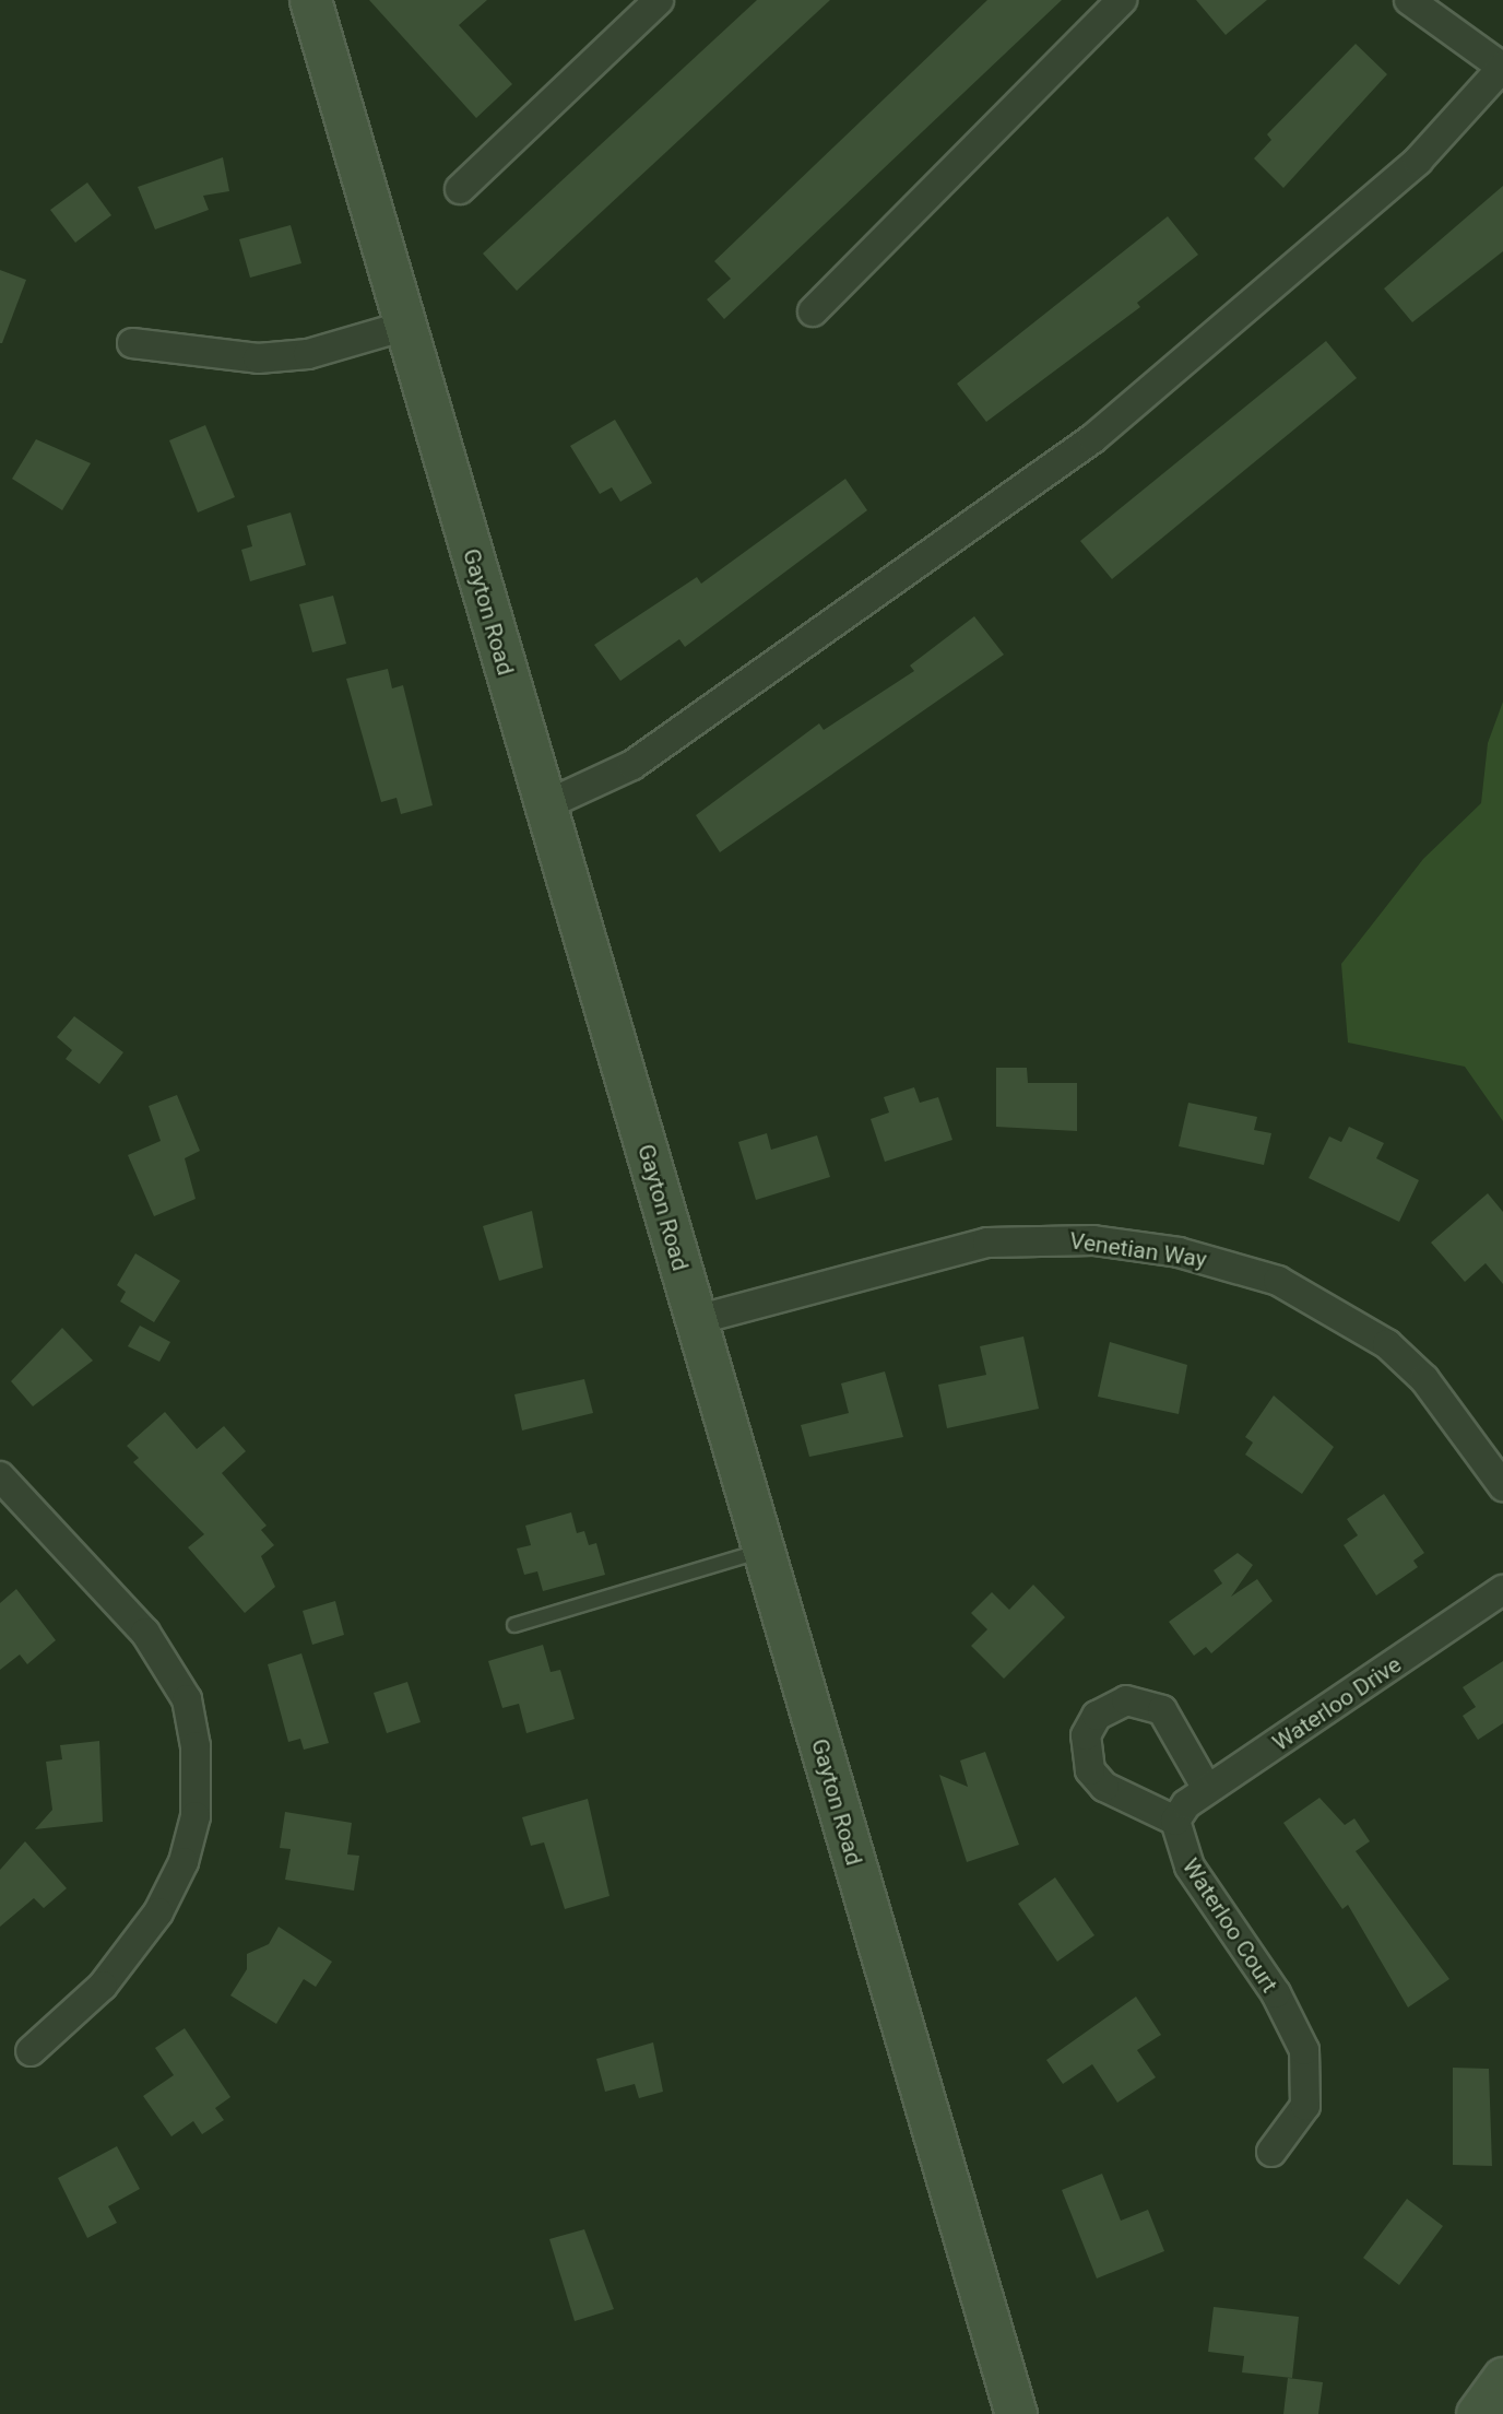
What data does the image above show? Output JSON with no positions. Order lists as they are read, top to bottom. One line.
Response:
{"streets":{"street":["Gayton Road","Venetian Way","Waterloo Drive","Waterloo Court"]},"crossings":[["Gayton Road","Venetian Way"],["Waterloo Drive","Waterloo Court"]]}
